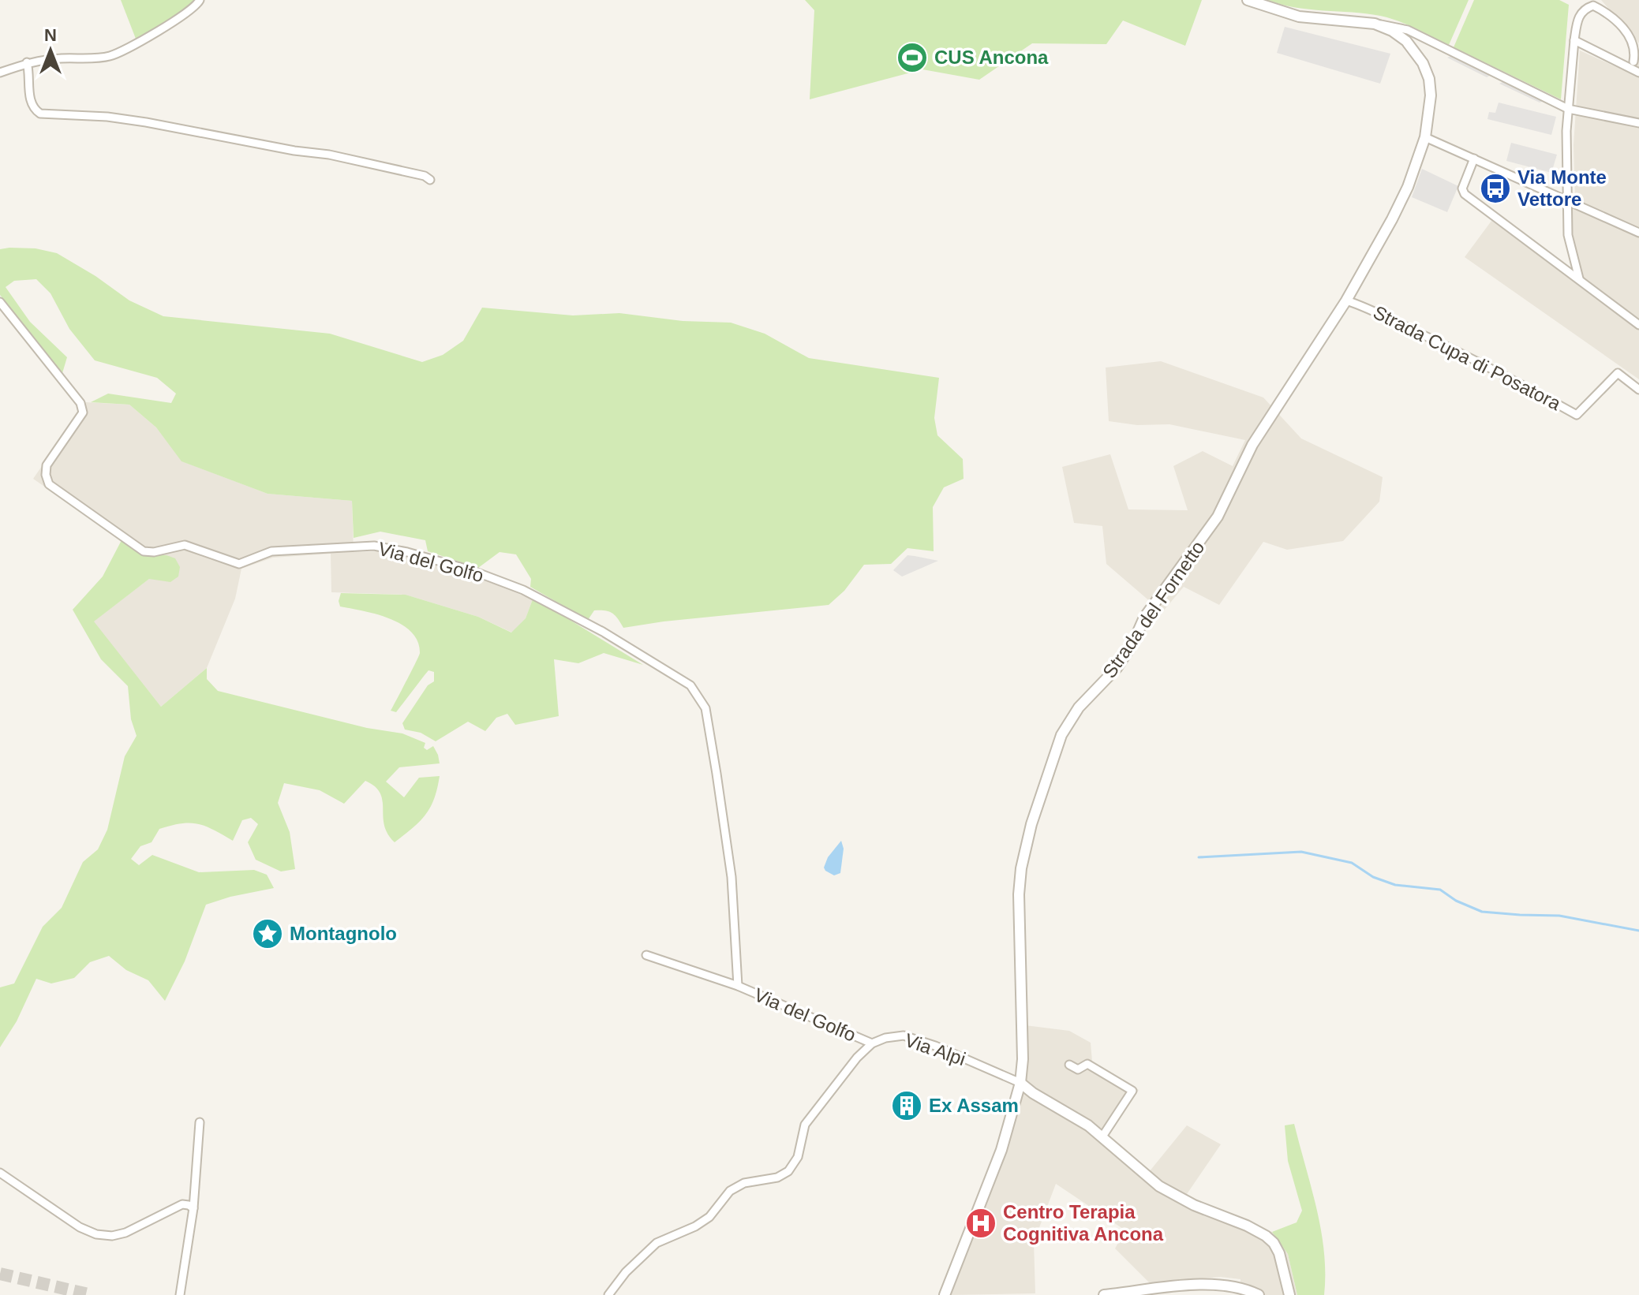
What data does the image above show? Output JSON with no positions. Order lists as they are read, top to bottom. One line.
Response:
{"streets":{"street":["Strada Cupa di Posatora","Via del Golfo","Strada del Fornetto","Via Alpi"]},"crossings":[["Strada Cupa di Posatora","Strada del Fornetto"],["Via del Golfo","Via Alpi"],["Strada del Fornetto","Via Alpi"]],"places":{"sports":["CUS Ancona"],"bus stop":["Via Monte Vettore"],"place":["Montagnolo"],"building":["Ex Assam"],"hospital":["Centro Terapia Cognitiva Ancona"]},"north":"top"}
